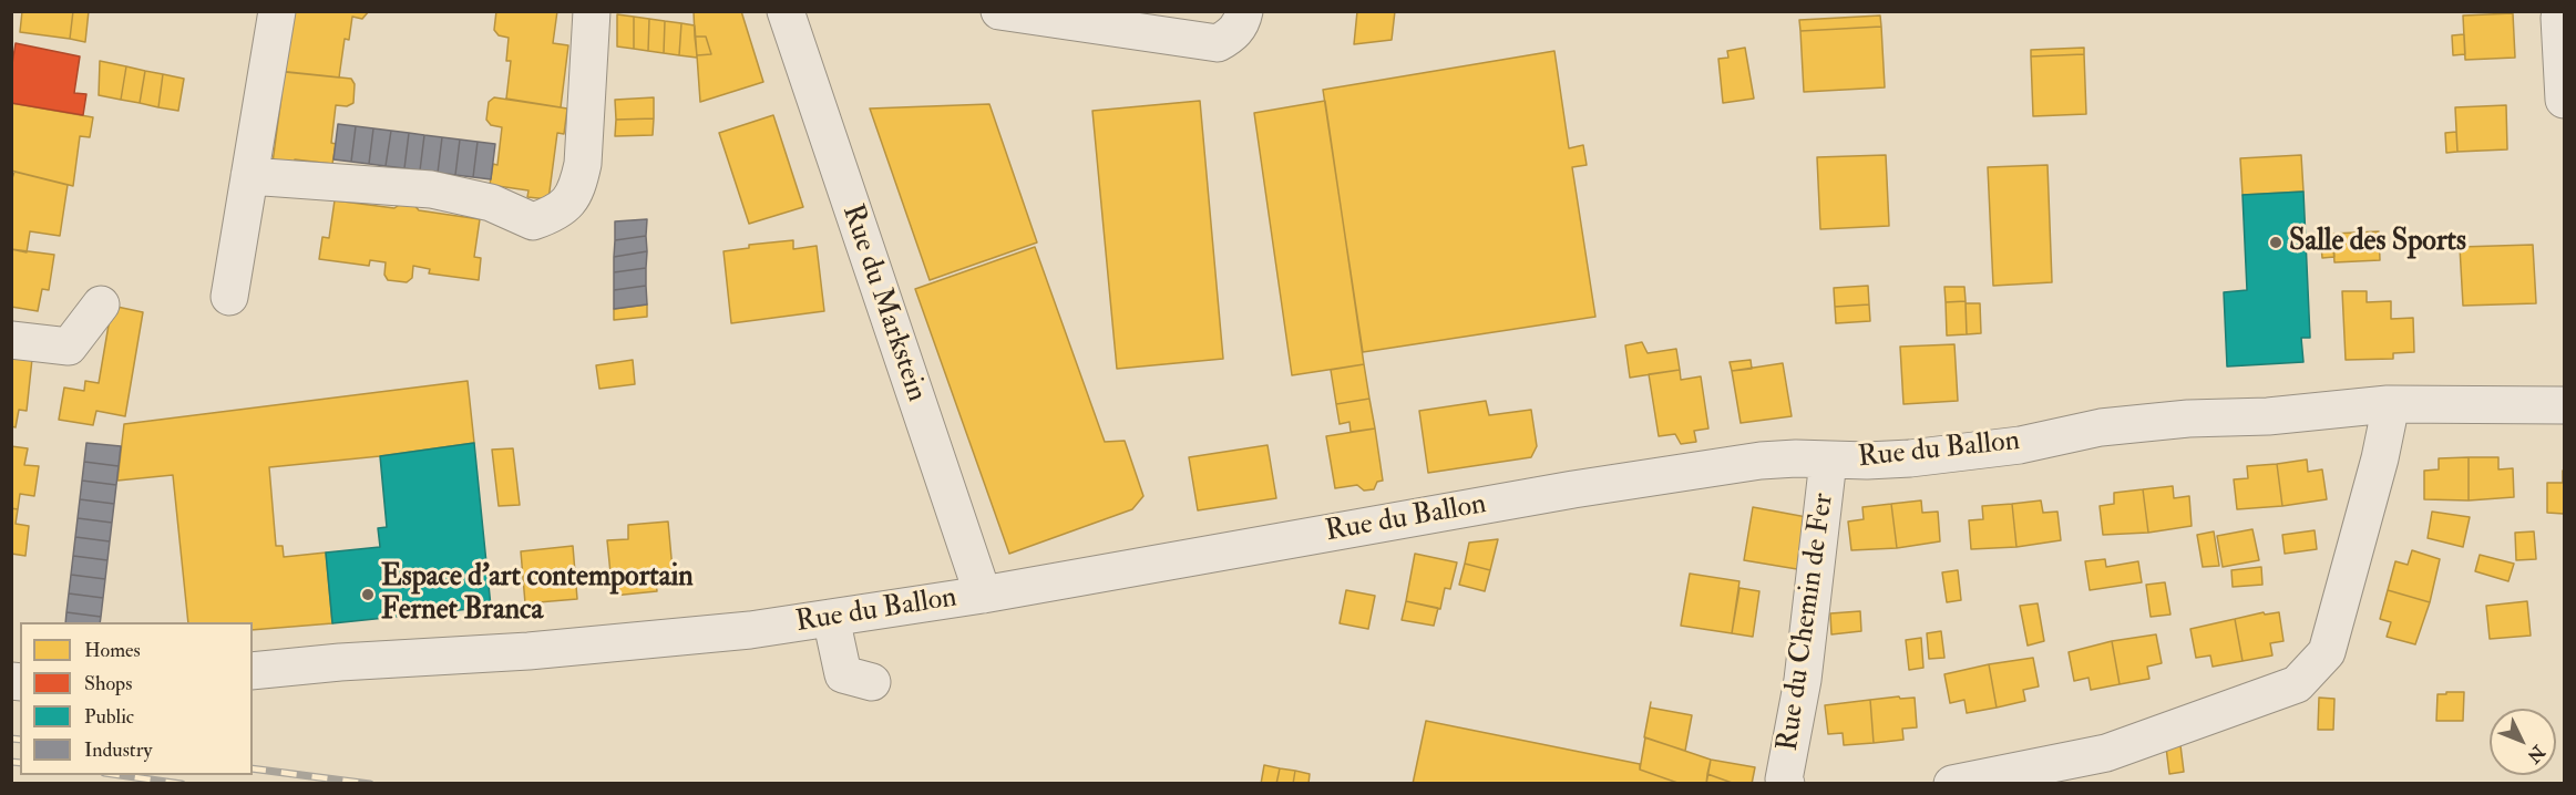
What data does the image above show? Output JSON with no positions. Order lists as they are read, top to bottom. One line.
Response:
{"streets":{"street":["Rue du Markstein","Rue du Ballon","Rue du Chemin de Fer"]},"crossings":[["Rue du Markstein","Rue du Ballon"],["Rue du Ballon","Rue du Chemin de Fer"]],"places":["Salle des Sports","Espace d'art contemportain Fernet Branca"],"legend":["Homes","Shops","Public","Industry"],"north":"bottom right"}
